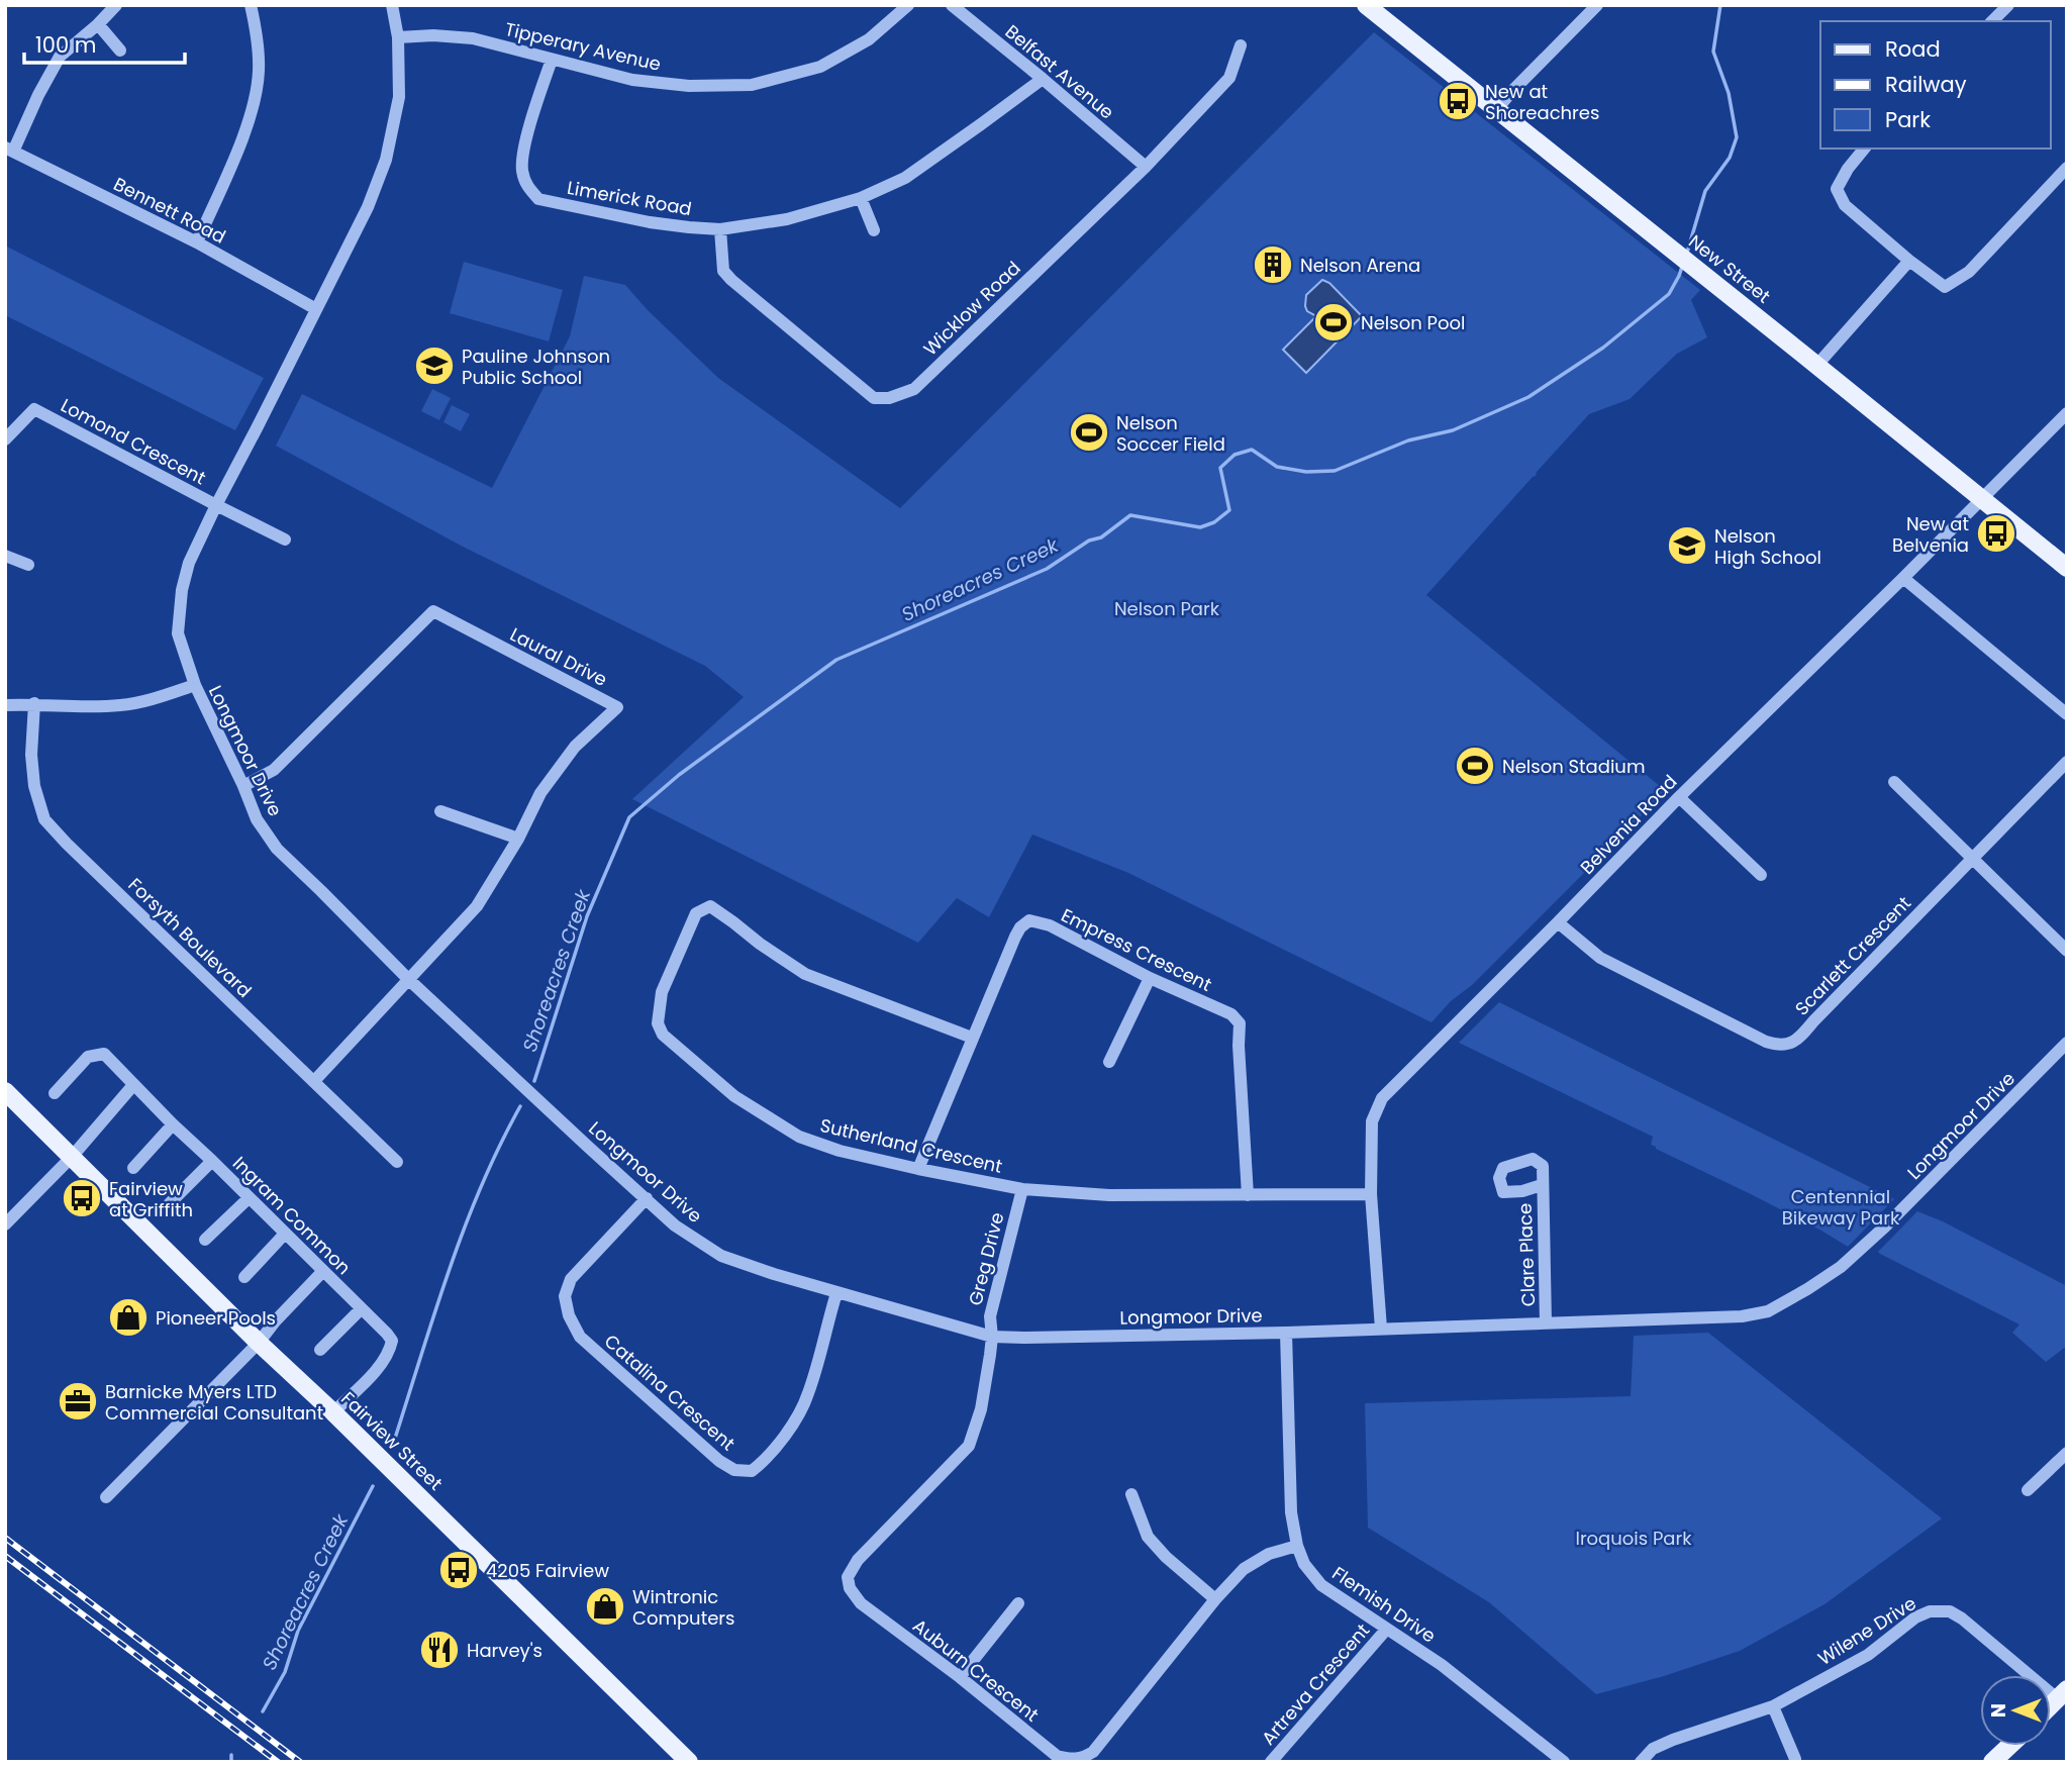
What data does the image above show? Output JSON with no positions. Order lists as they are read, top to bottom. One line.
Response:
{"streets":{"main road":["New Street","Fairview Street"],"street":["Tipperary Avenue","Belfast Avenue","Limerick Road","Bennett Road","Wicklow Road","Lomond Crescent","Laural Drive","Longmoor Drive","Belvenia Road","Forsyth Boulevard","Empress Crescent","Scarlett Crescent","Sutherland Crescent","Ingram Common","Clare Place","Greg Drive","Catalina Crescent","Flemish Drive","Wilene Drive","Auburn Crescent","Artreva Crescent"]},"crossings":[["Tipperary Avenue","Limerick Road"],["Tipperary Avenue","Longmoor Drive"],["Belfast Avenue","Limerick Road"],["Belfast Avenue","Wicklow Road"],["Limerick Road","Wicklow Road"],["Bennett Road","Longmoor Drive"],["New Street","Belvenia Road"],["Lomond Crescent","Longmoor Drive"],["Laural Drive","Longmoor Drive"],["Laural Drive","Forsyth Boulevard"],["Longmoor Drive","Belvenia Road"],["Longmoor Drive","Clare Place"],["Longmoor Drive","Greg Drive"],["Longmoor Drive","Catalina Crescent"],["Longmoor Drive","Flemish Drive"],["Longmoor Drive","Auburn Crescent"],["Belvenia Road","Scarlett Crescent"],["Belvenia Road","Sutherland Crescent"],["Empress Crescent","Sutherland Crescent"],["Sutherland Crescent","Greg Drive"],["Ingram Common","Fairview Street"],["Greg Drive","Auburn Crescent"],["Flemish Drive","Auburn Crescent"],["Flemish Drive","Artreva Crescent"]],"water":["Shoreacres Creek"],"parks":["Nelson Park","Centennial Bikeway Park","Iroquois Park"],"places":{"bus stop":["New at Shoreachres","New at Belvenia","Fairview at Griffith","4205 Fairview"],"building":["Nelson Arena"],"sports":["Nelson Pool","Nelson Soccer Field","Nelson Stadium"],"school or university":["Pauline Johnson Public School","Nelson High School"],"shop":["Pioneer Pools","Wintronic Computers"],"office":["Barnicke Myers LTD Commercial Consultant"],"restaurant":["Harvey's"]},"legend":["Road","Railway","Park"],"scale_bar":"100 m","north":"left"}
